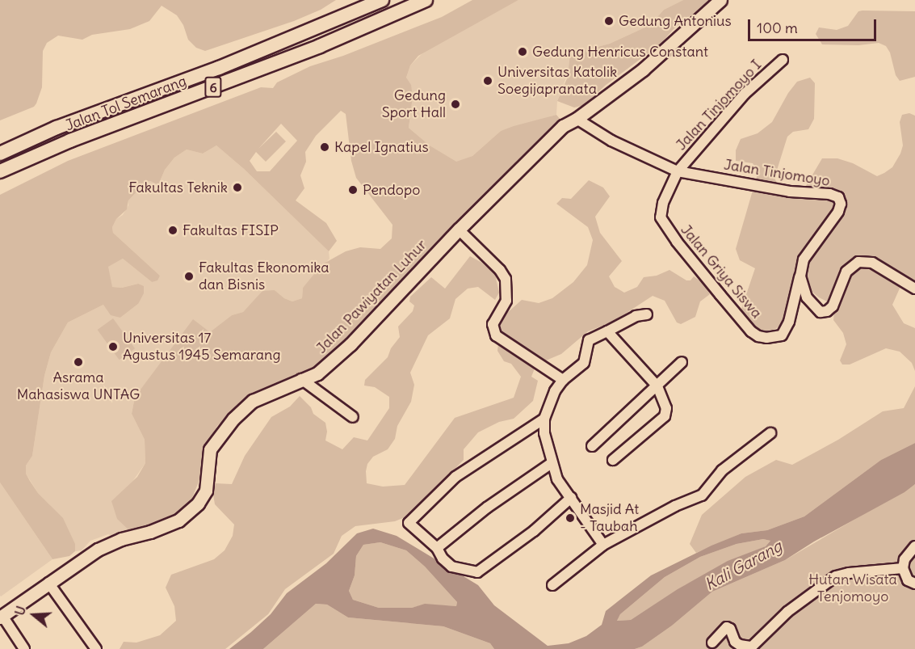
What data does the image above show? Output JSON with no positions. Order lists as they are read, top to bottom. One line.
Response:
{"streets":{"highway":["6","Jalan Tol Semarang"],"main road":["Jalan Pawiyatan Luhur"],"street":["Jalan Tinjomoyo I","Jalan Tinjomoyo","Jalan Griya Siswa"]},"crossings":[["Jalan Tinjomoyo I","Jalan Tinjomoyo"],["Jalan Tinjomoyo I","Jalan Griya Siswa"],["Jalan Tinjomoyo","Jalan Griya Siswa"],["Jalan Tinjomoyo","Jalan Pawiyatan Luhur"]],"water":["Kali Garang"],"parks":["Hutan Wisata Tenjomoyo"],"places":["Gedung Antonius","Gedung Henricus Constant","Universitas Katolik Soegijapranata","Gedung Sport Hall","Kapel Ignatius","Fakultas Teknik","Pendopo","Fakultas FISIP","Fakultas Ekonomika dan Bisnis","Universitas 17 Agustus 1945 Semarang","Asrama Mahasiswa UNTAG","Masjid At - Taubah"],"scale_bar":"100 m","north":"left"}
